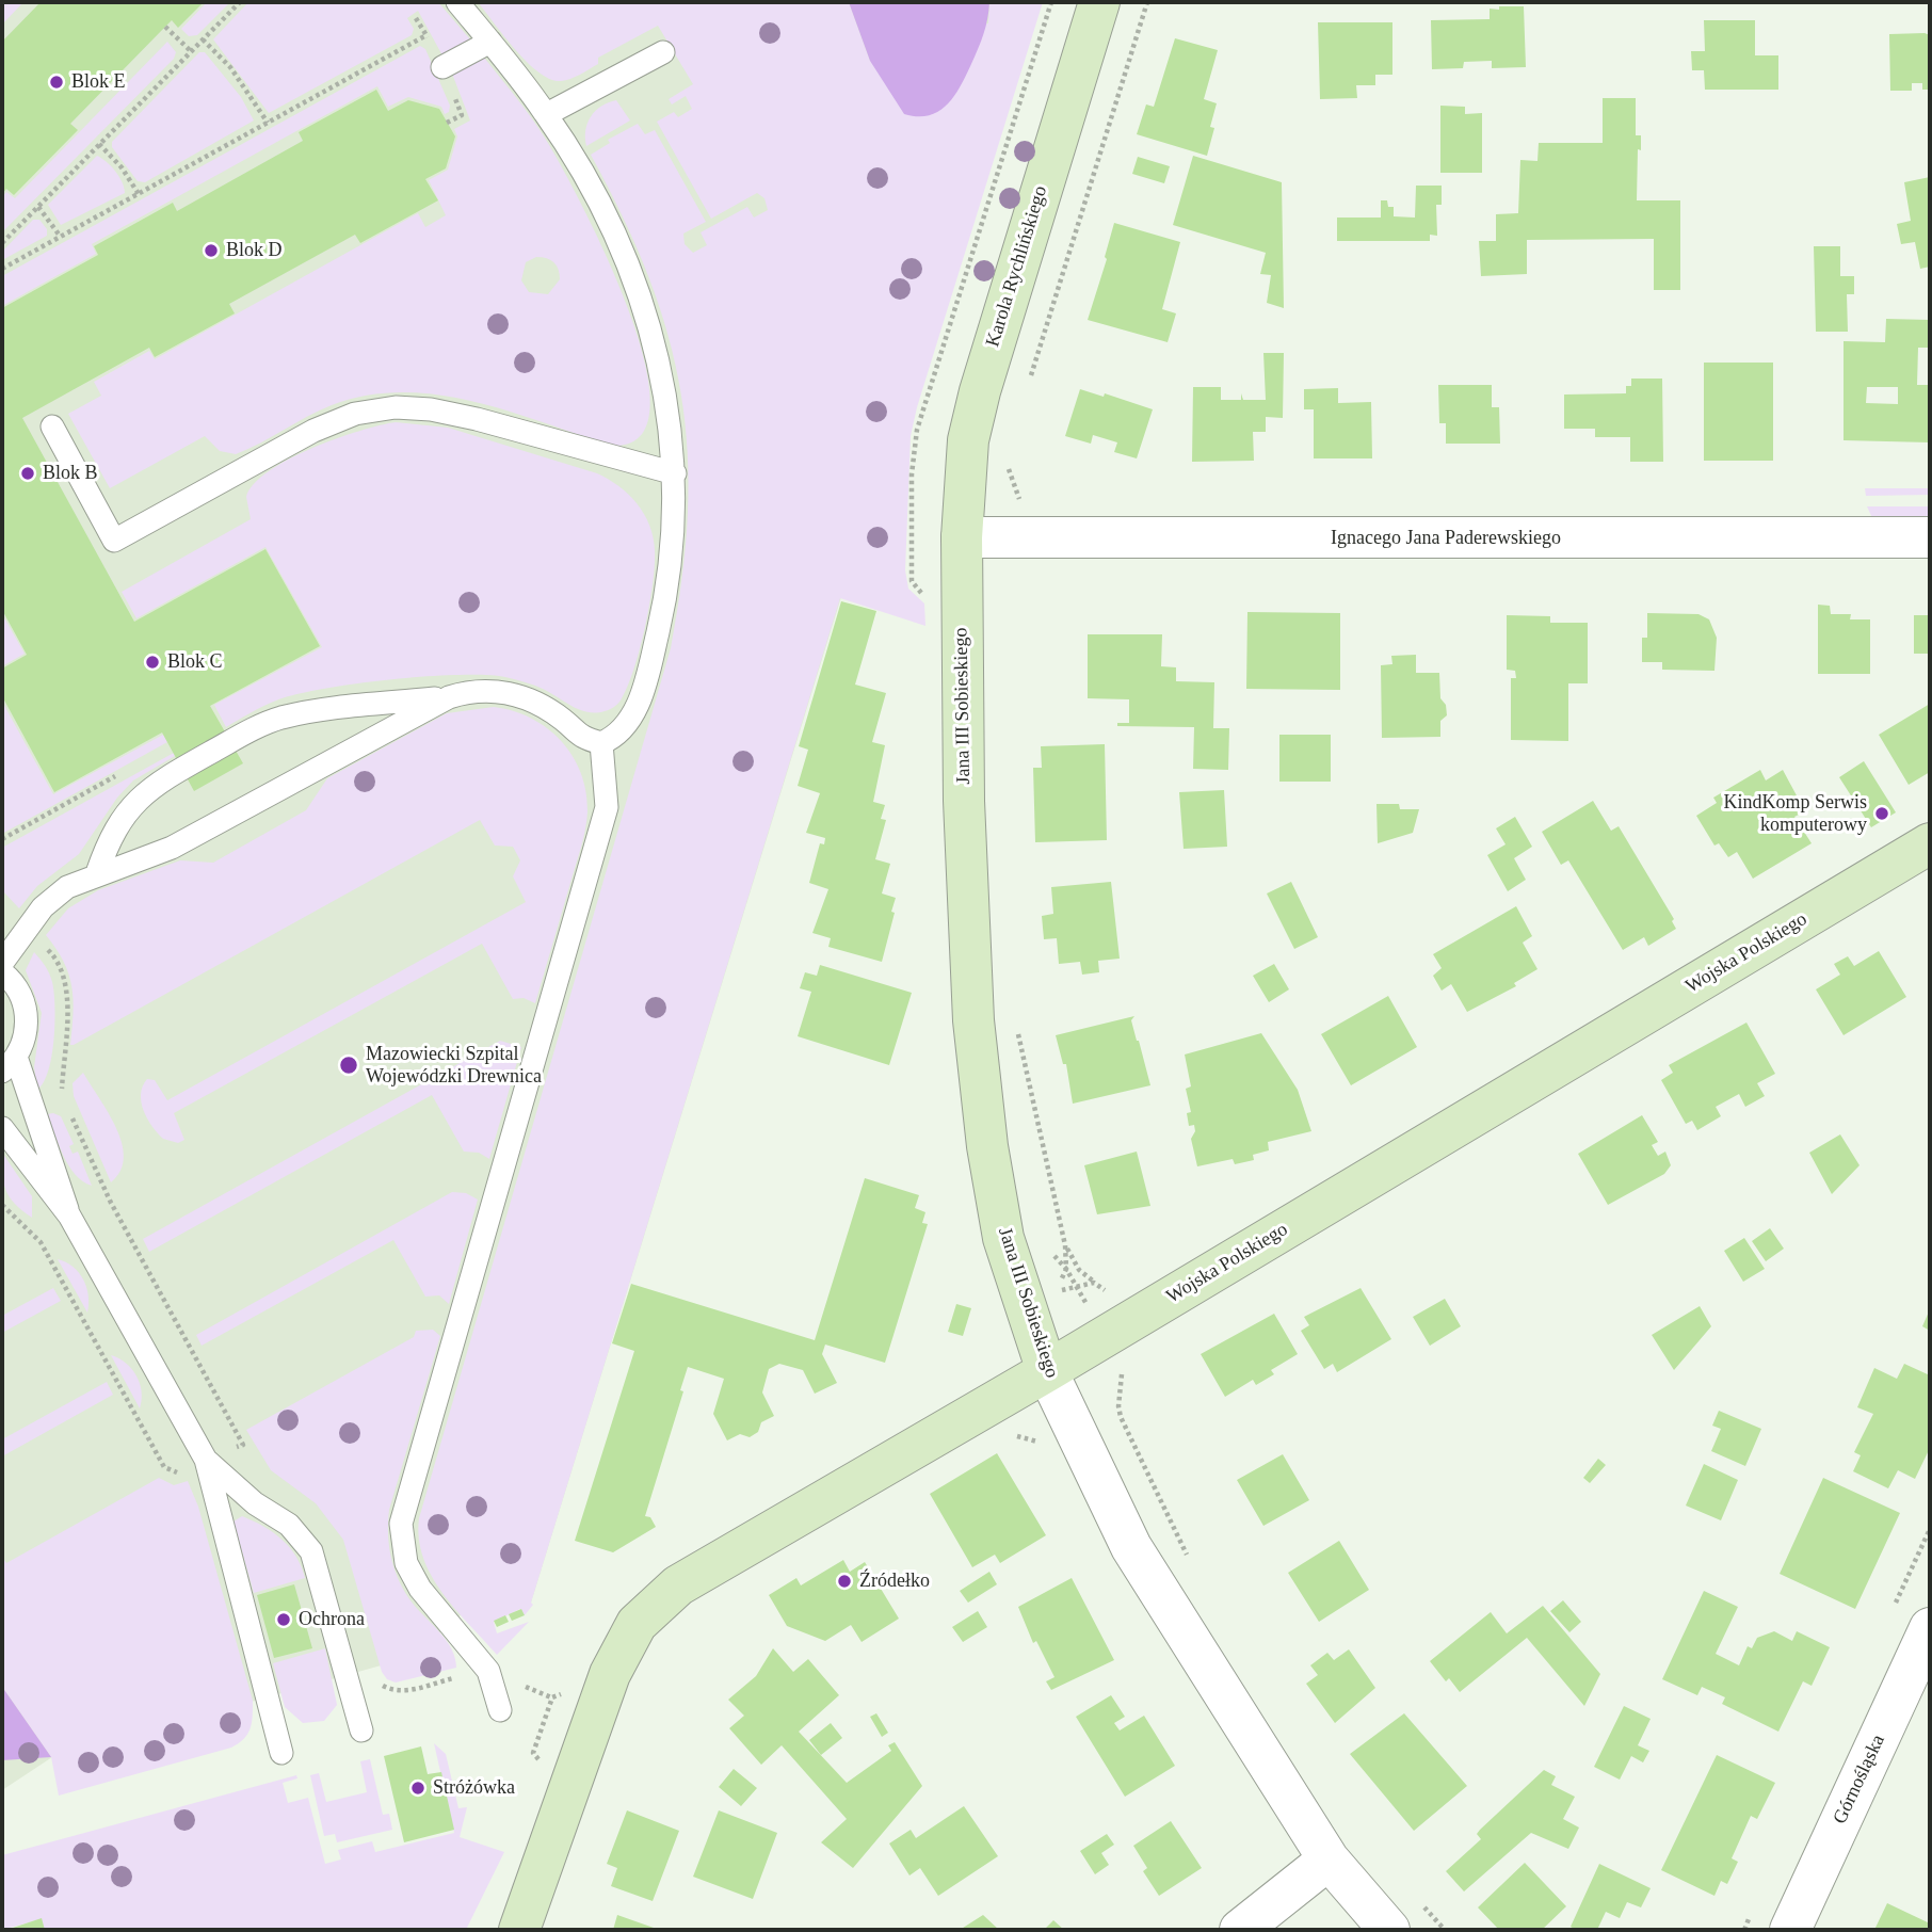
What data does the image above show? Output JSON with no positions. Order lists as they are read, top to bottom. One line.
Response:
{"streets":{"street":["Karola Rychlińskiego","Ignacego Jana Paderewskiego","Jana III Sobieskiego","Wojska Polskiego","Górnośląska"]},"crossings":[["Karola Rychlińskiego","Ignacego Jana Paderewskiego"],["Karola Rychlińskiego","Jana III Sobieskiego"],["Ignacego Jana Paderewskiego","Jana III Sobieskiego"],["Jana III Sobieskiego","Wojska Polskiego"]],"places":["Blok E","Blok D","Blok B","Blok C","KindKomp Serwis komputerowy","Mazowiecki Szpital Wojewódzki Drewnica","Źródełko","Ochrona","Stróżówka"]}
